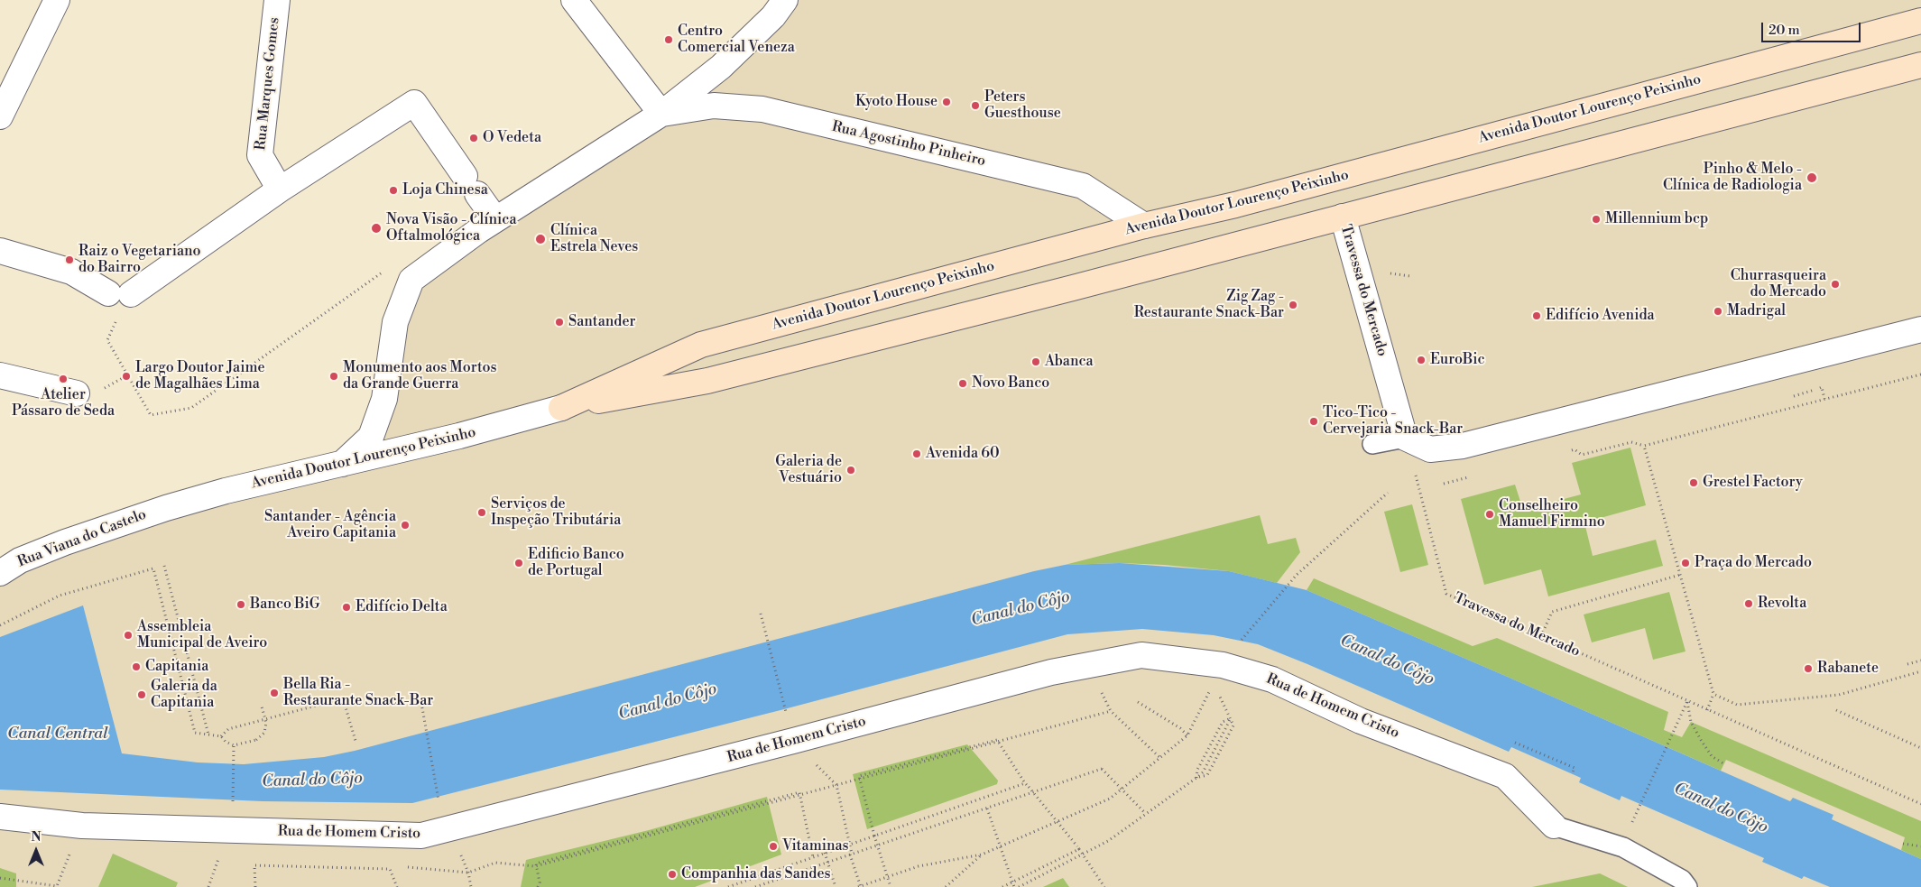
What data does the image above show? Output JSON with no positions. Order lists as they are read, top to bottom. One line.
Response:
{"streets":{"main road":["Avenida Doutor Lourenço Peixinho"],"street":["Rua Marques Gomes","Rua Agostinho Pinheiro","Travessa do Mercado","Rua Viana do Castelo","Rua de Homem Cristo"]},"crossings":[["Avenida Doutor Lourenço Peixinho","Rua Agostinho Pinheiro"],["Avenida Doutor Lourenço Peixinho","Travessa do Mercado"],["Avenida Doutor Lourenço Peixinho","Rua Viana do Castelo"]],"water":["Canal do Côjo","Canal Central"],"places":["Centro Comercial Veneza","Kyoto House","Peters Guesthouse","O Vedeta","Pinho & Melo - Clínica de Radiologia","Loja Chinesa","Millennium bcp","Nova Visão - Clínica Oftalmológica","Clínica Estrela Neves","Raiz o Vegetariano do Bairro","Churrasqueira do Mercado","Zig Zag - Restaurante Snack-Bar","Madrigal","Edifício Avenida","Santander","EuroBic","Abanca","Largo Doutor Jaime de Magalhães Lima","Monumento aos Mortos da Grande Guerra","Atelier Pássaro de Seda","Novo Banco","Tico-Tico - Cervejaria Snack-Bar","Avenida 60","Galeria de Vestuário","Grestel Factory","Serviços de Inspeção Tributária","Conselheiro Manuel Firmino","Santander - Agência Aveiro Capitania","Edificio Banco de Portugal","Praça do Mercado","Revolta","Banco BiG","Edifício Delta","Assembleia Municipal de Aveiro","Capitania","Rabanete","Bella Ria - Restaurante Snack-Bar","Galeria da Capitania","Vitaminas","Companhia das Sandes"],"scale_bar":"20 m","north":"top"}
